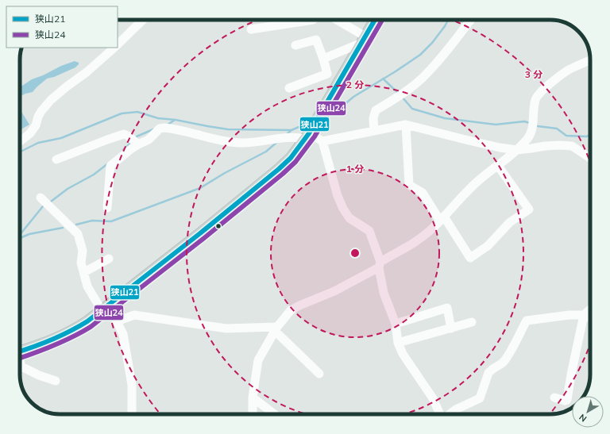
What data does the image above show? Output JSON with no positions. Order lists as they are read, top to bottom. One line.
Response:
{"lines":["transit line 狭山21","transit line 狭山24"],"legend":["狭山21","狭山24"],"north":"bottom left","rings":["3 分","2 分","1 分"]}
